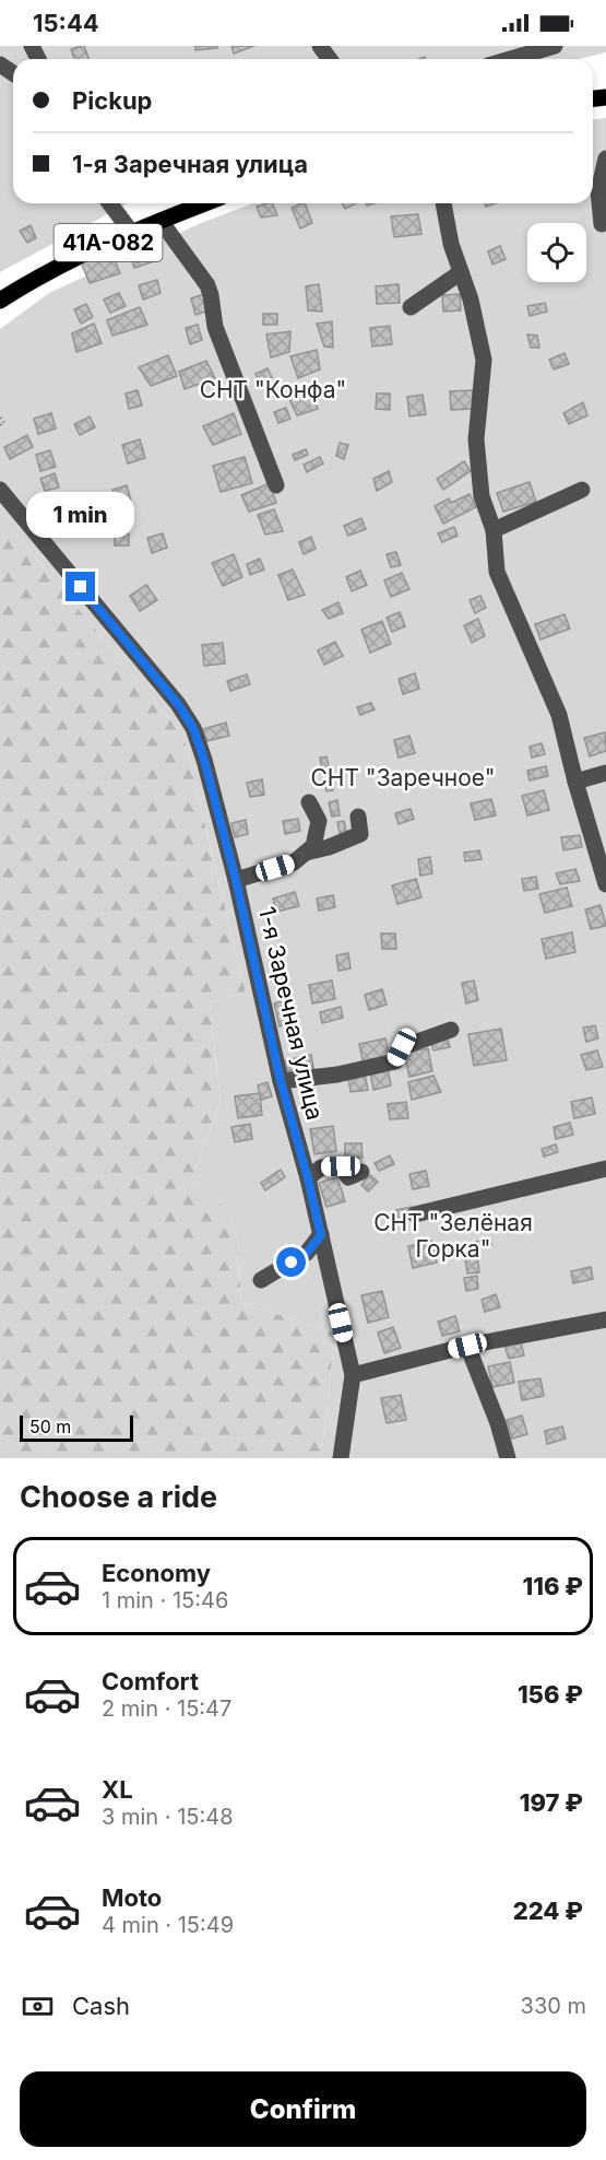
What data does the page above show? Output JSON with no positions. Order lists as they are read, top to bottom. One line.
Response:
{"streets":{"main road":["41А-082"],"street":["1-я Заречная улица"]},"parks":["СНТ \"Конфа\"","СНТ \"Заречное\"","СНТ \"Зелёная Горка\""],"scale_bar":"50 m","page":{"status":"15:44","banner":["Pickup","1-я Заречная улица"],"bubble":"1 min","scale":"50 m","heading":"Choose a ride","list":[{"name":"Economy","note":"1 min · 15:46","value":"116 ₽"},{"name":"Comfort","note":"2 min · 15:47","value":"156 ₽"},{"name":"XL","note":"3 min · 15:48","value":"197 ₽"},{"name":"Moto","note":"4 min · 15:49","value":"224 ₽"}],"pay":["Cash","330 m"],"buttons":"Confirm"}}
